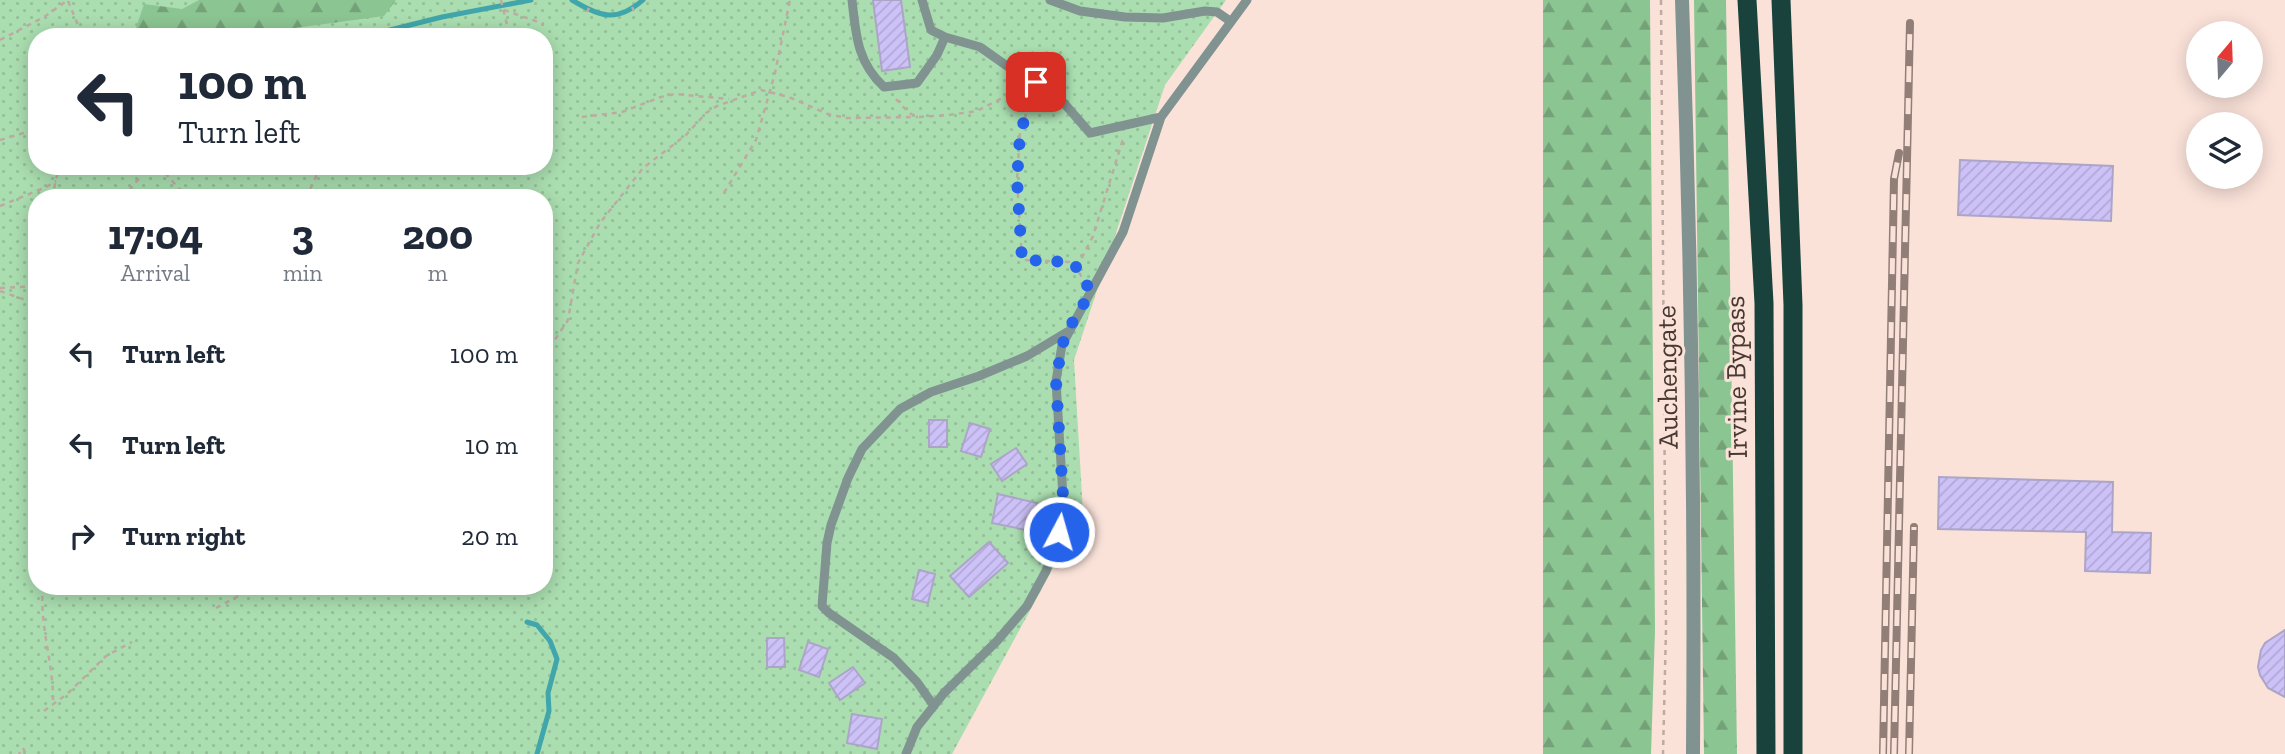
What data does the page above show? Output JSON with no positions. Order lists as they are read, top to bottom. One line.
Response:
{"streets":{"highway":["Irvine Bypass"],"street":["Auchengate"]},"north":"top","page":{"turn":["100 m","Turn left"],"eta":["17:04","Arrival","3","min","200","m"],"list":[{"name":"Turn left","value":"100 m"},{"name":"Turn left","value":"10 m"},{"name":"Turn right","value":"20 m"}]}}
